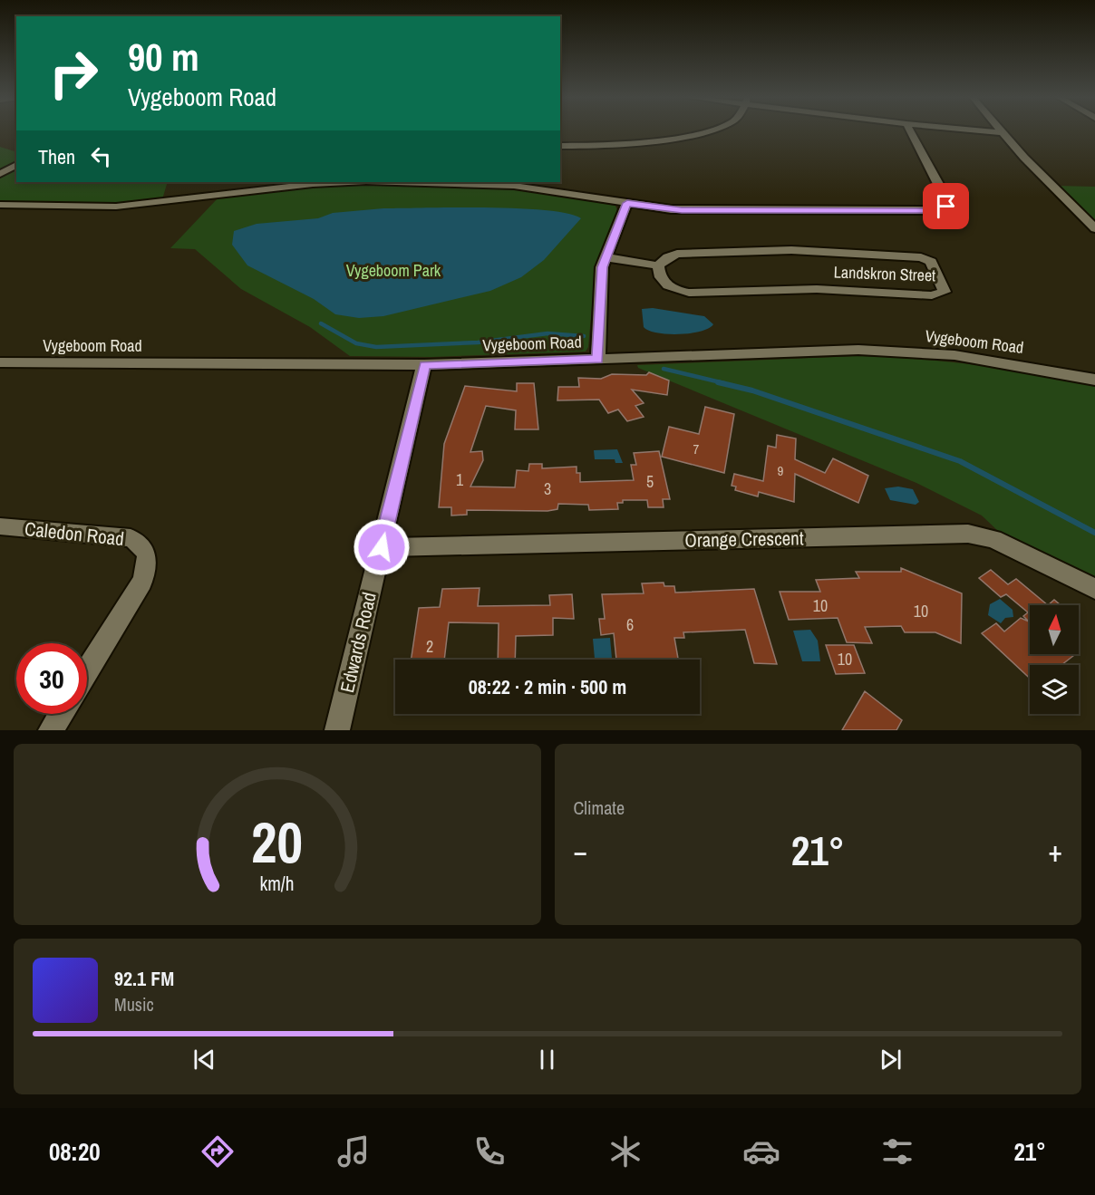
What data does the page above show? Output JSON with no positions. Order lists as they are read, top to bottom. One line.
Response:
{"streets":{"street":["Landskron Street","Vygeboom Road","Caledon Road","Orange Crescent","Edwards Road"]},"crossings":[["Vygeboom Road","Edwards Road"],["Orange Crescent","Edwards Road"]],"parks":["Vygeboom Park"],"house_numbers":["7","9","1","5","3","10","10","6","2","10"],"north":"top","page":{"turn":["90 m","Vygeboom Road"],"then":"Then","limit":"30","trip":"08:22 · 2 min · 500 m","tile":"Climate","heat":["−","21°","+"],"song":["92.1 FM","Music"],"tabs":["08:20","21°"],"gauge":["20","km/h"]}}
